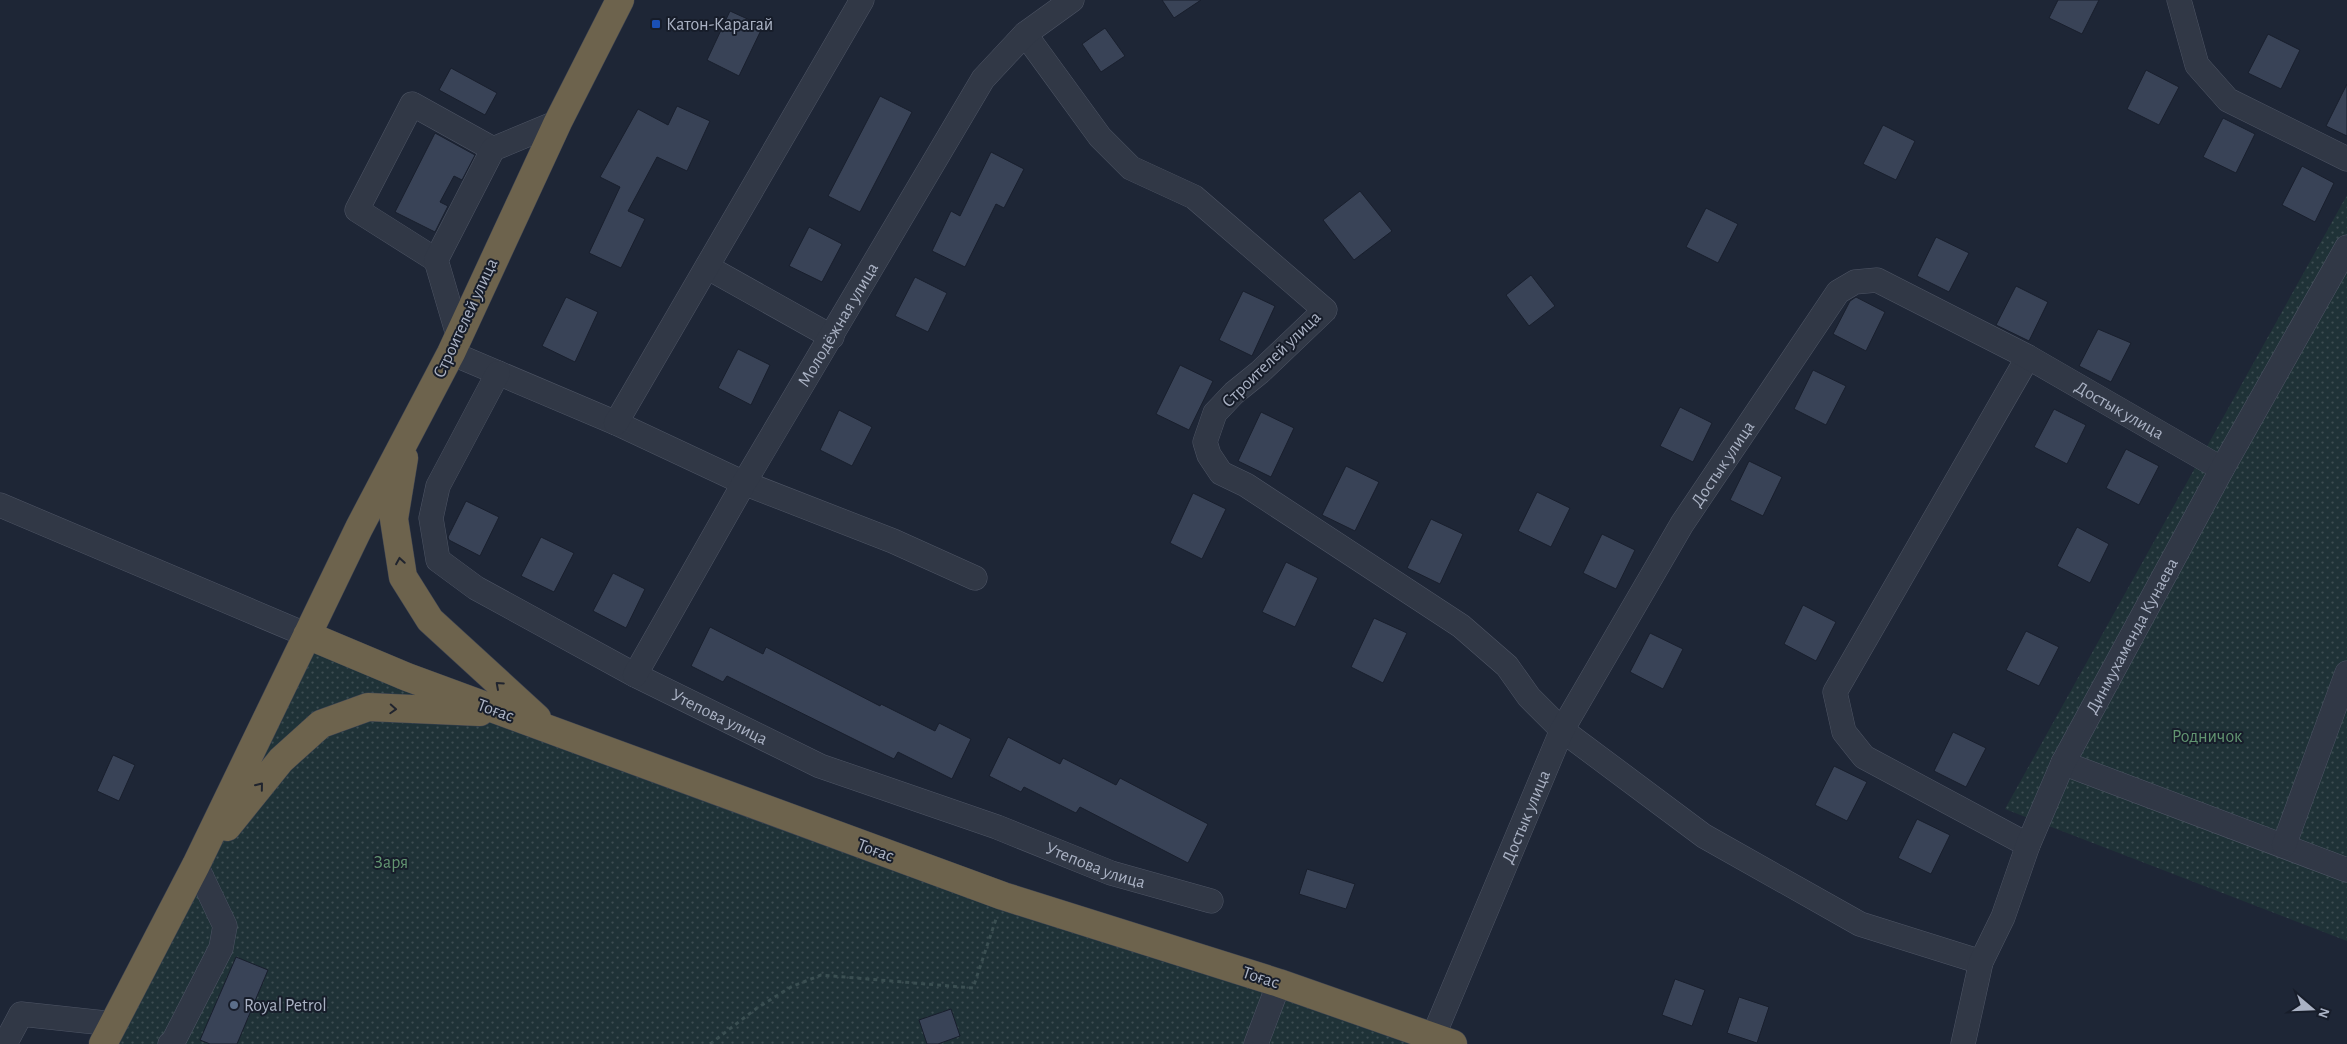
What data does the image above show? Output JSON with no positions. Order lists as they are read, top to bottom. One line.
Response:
{"streets":{"highway":["Строителей улица","Тоғас"],"street":["Молодёжная улица","Достык улица","Динмухаменда Кунаева","Утепова улица"]},"crossings":[["Строителей улица","Молодёжная улица"],["Строителей улица","Достык улица"],["Строителей улица","Тоғас"],["Молодёжная улица","Утепова улица"],["Достык улица","Динмухаменда Кунаева"],["Достык улица","Тоғас"]],"parks":["Родничок","Заря"],"places":{"transit":["Катон-Карагай"],"other":["Royal Petrol"]},"north":"right"}
